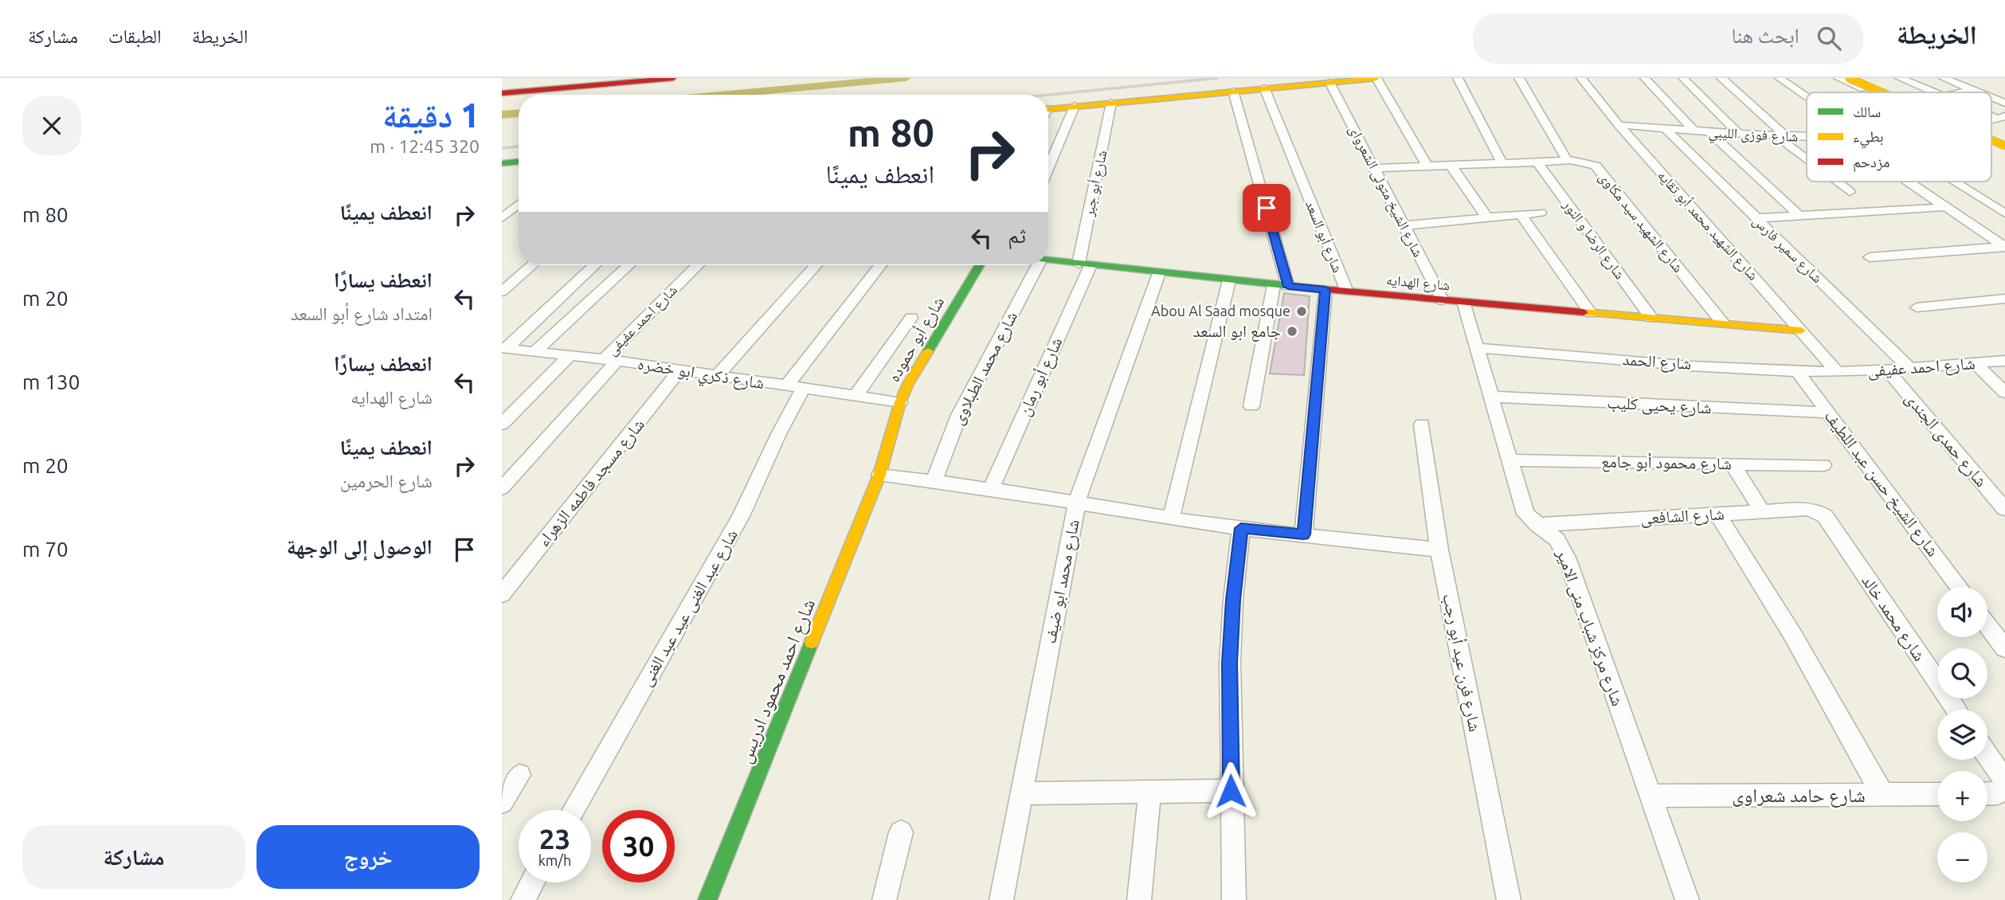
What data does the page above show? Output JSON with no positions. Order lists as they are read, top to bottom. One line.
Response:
{"streets":{"main road":["شارع الهدايه","شارع أبو حموده","شارع احمد محمود ادريس"],"street":["شارع فوزى الليبي","شارع أبو جبر","شارع الشيخ متولى الشعرواى","شارع الشهيد سيد مكاوى","شارع الشهيد محمد أبو تقايه","شارع أبو السعد","شارع الرضا و النور","شارع سمير فارس","شارع احمد عفيفى","شارع الحمد","شارع محمد الطبلاوى","شارع ذكري ابو خضره","شارع أبو رمان","شارع يحيى كليب","شارع حمدى الجندى","شارع محمود أبو جامع","شارع مسجد فاطمه الزهراء","شارع الشيخ حسن عبد اللطيف","شارع الشافعى","شارع محمد ابو ضيف","شارع عبد الغنى عيد عبد الغنى","شارع محمد خالد","شارع مركز شباب منى الامير","شارع فرن عيد أبو رجب","شارع حامد شعراوى"]},"crossings":[["شارع فوزى الليبي","شارع الشهيد محمد أبو تقايه"],["شارع فوزى الليبي","شارع سمير فارس"],["شارع أبو جبر","شارع الهدايه"],["شارع أبو جبر","شارع أبو رمان"],["شارع الشيخ متولى الشعرواى","شارع الشهيد سيد مكاوى"],["شارع الشيخ متولى الشعرواى","شارع الهدايه"],["شارع الشهيد سيد مكاوى","شارع الرضا و النور"],["شارع الشهيد سيد مكاوى","شارع الهدايه"],["شارع الشهيد محمد أبو تقايه","شارع الهدايه"],["شارع الشهيد محمد أبو تقايه","شارع احمد عفيفى"],["شارع الشهيد محمد أبو تقايه","شارع الحمد"],["شارع أبو السعد","شارع الهدايه"],["شارع الرضا و النور","شارع الهدايه"],["شارع سمير فارس","شارع احمد عفيفى"],["شارع الهدايه","شارع أبو رمان"],["شارع الهدايه","شارع محمد ابو ضيف"],["شارع الهدايه","شارع مركز شباب منى الامير"],["شارع احمد عفيفى","شارع الحمد"],["شارع احمد عفيفى","شارع ذكري ابو خضره"],["شارع احمد عفيفى","شارع حمدى الجندى"],["شارع أبو حموده","شارع ذكري ابو خضره"],["شارع أبو حموده","شارع احمد محمود ادريس"],["شارع الحمد","شارع الشيخ حسن عبد اللطيف"],["شارع الحمد","شارع مركز شباب منى الامير"],["شارع ذكري ابو خضره","شارع مسجد فاطمه الزهراء"],["شارع ذكري ابو خضره","شارع عبد الغنى عيد عبد الغنى"],["شارع يحيى كليب","شارع الشيخ حسن عبد اللطيف"],["شارع يحيى كليب","شارع مركز شباب منى الامير"],["شارع محمود أبو جامع","شارع مركز شباب منى الامير"],["شارع الشافعى","شارع محمد خالد"],["شارع الشافعى","شارع مركز شباب منى الامير"],["شارع مركز شباب منى الامير","شارع حامد شعراوى"]],"places":["Abou Al Saad mosque","جامع ابو السعد"],"legend":["سالك","بطيء","مزدحم"],"page":{"header":"الخريطة","search":"ابحث هنا","nav":["الخريطة","الطبقات","مشاركة"],"heading":["1 دقيقة","320 m · 12:45"],"turn":["80 m","انعطف يمينًا"],"list":[{"name":"انعطف يمينًا","value":"80 m"},{"name":"انعطف يسارًا","note":"امتداد شارع أبو السعد","value":"20 m"},{"name":"انعطف يسارًا","note":"شارع الهدايه","value":"130 m"},{"name":"انعطف يمينًا","note":"شارع الحرمين","value":"20 m"},{"name":"الوصول إلى الوجهة","value":"70 m"}],"then":"ثم","map_buttons":["+","−"],"speed":"23 km/h","limit":"30","buttons":["خروج","مشاركة"]}}
